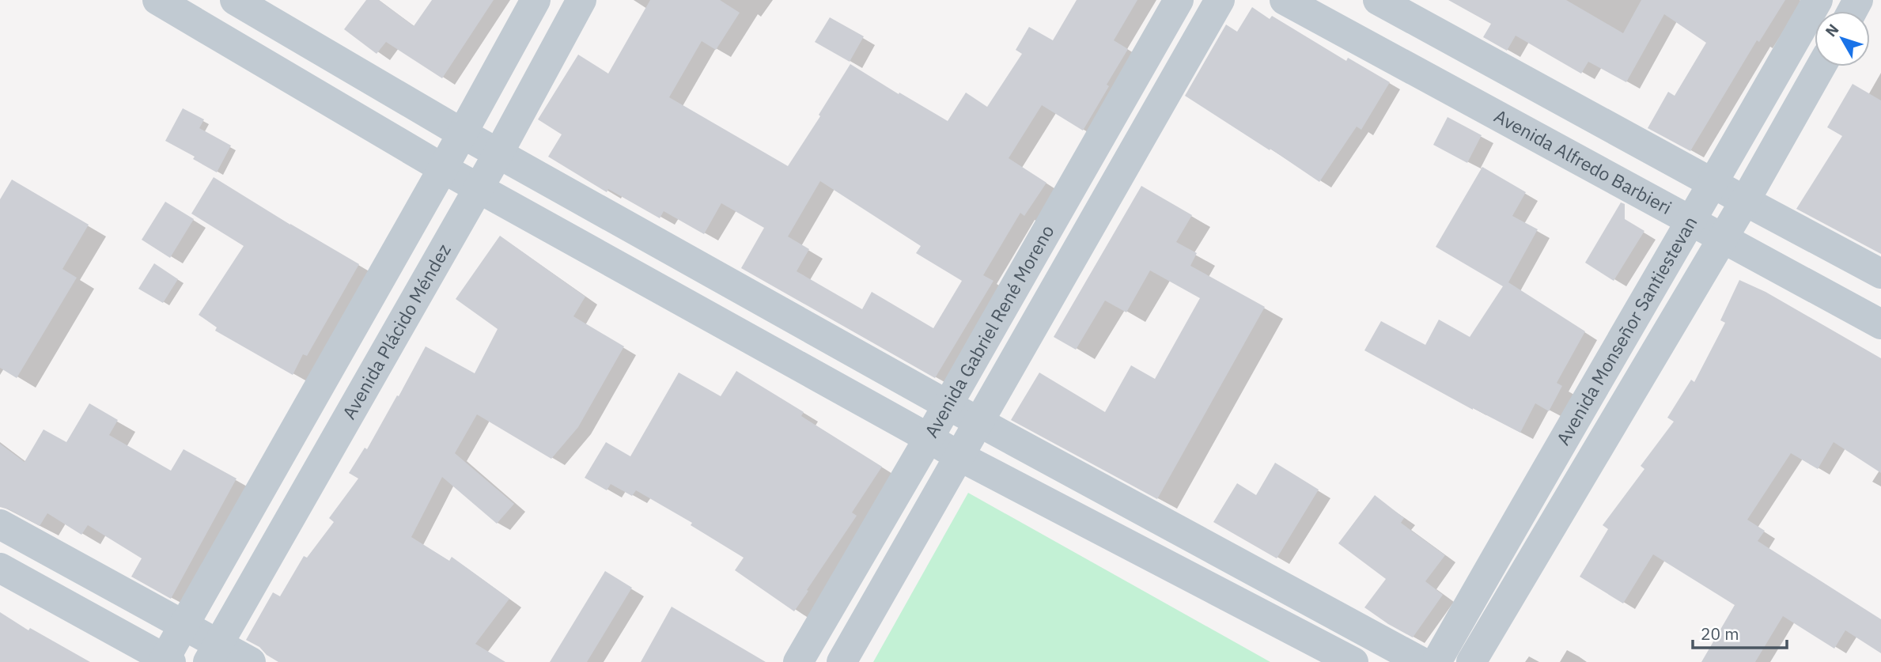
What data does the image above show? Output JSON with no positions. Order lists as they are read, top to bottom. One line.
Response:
{"streets":{"street":["Avenida Alfredo Barbieri","Avenida Monseñor Santiestevan","Avenida Gabriel René Moreno","Avenida Plácido Méndez"]},"crossings":[["Avenida Alfredo Barbieri","Avenida Monseñor Santiestevan"]],"scale_bar":"20 m","north":"top left"}
